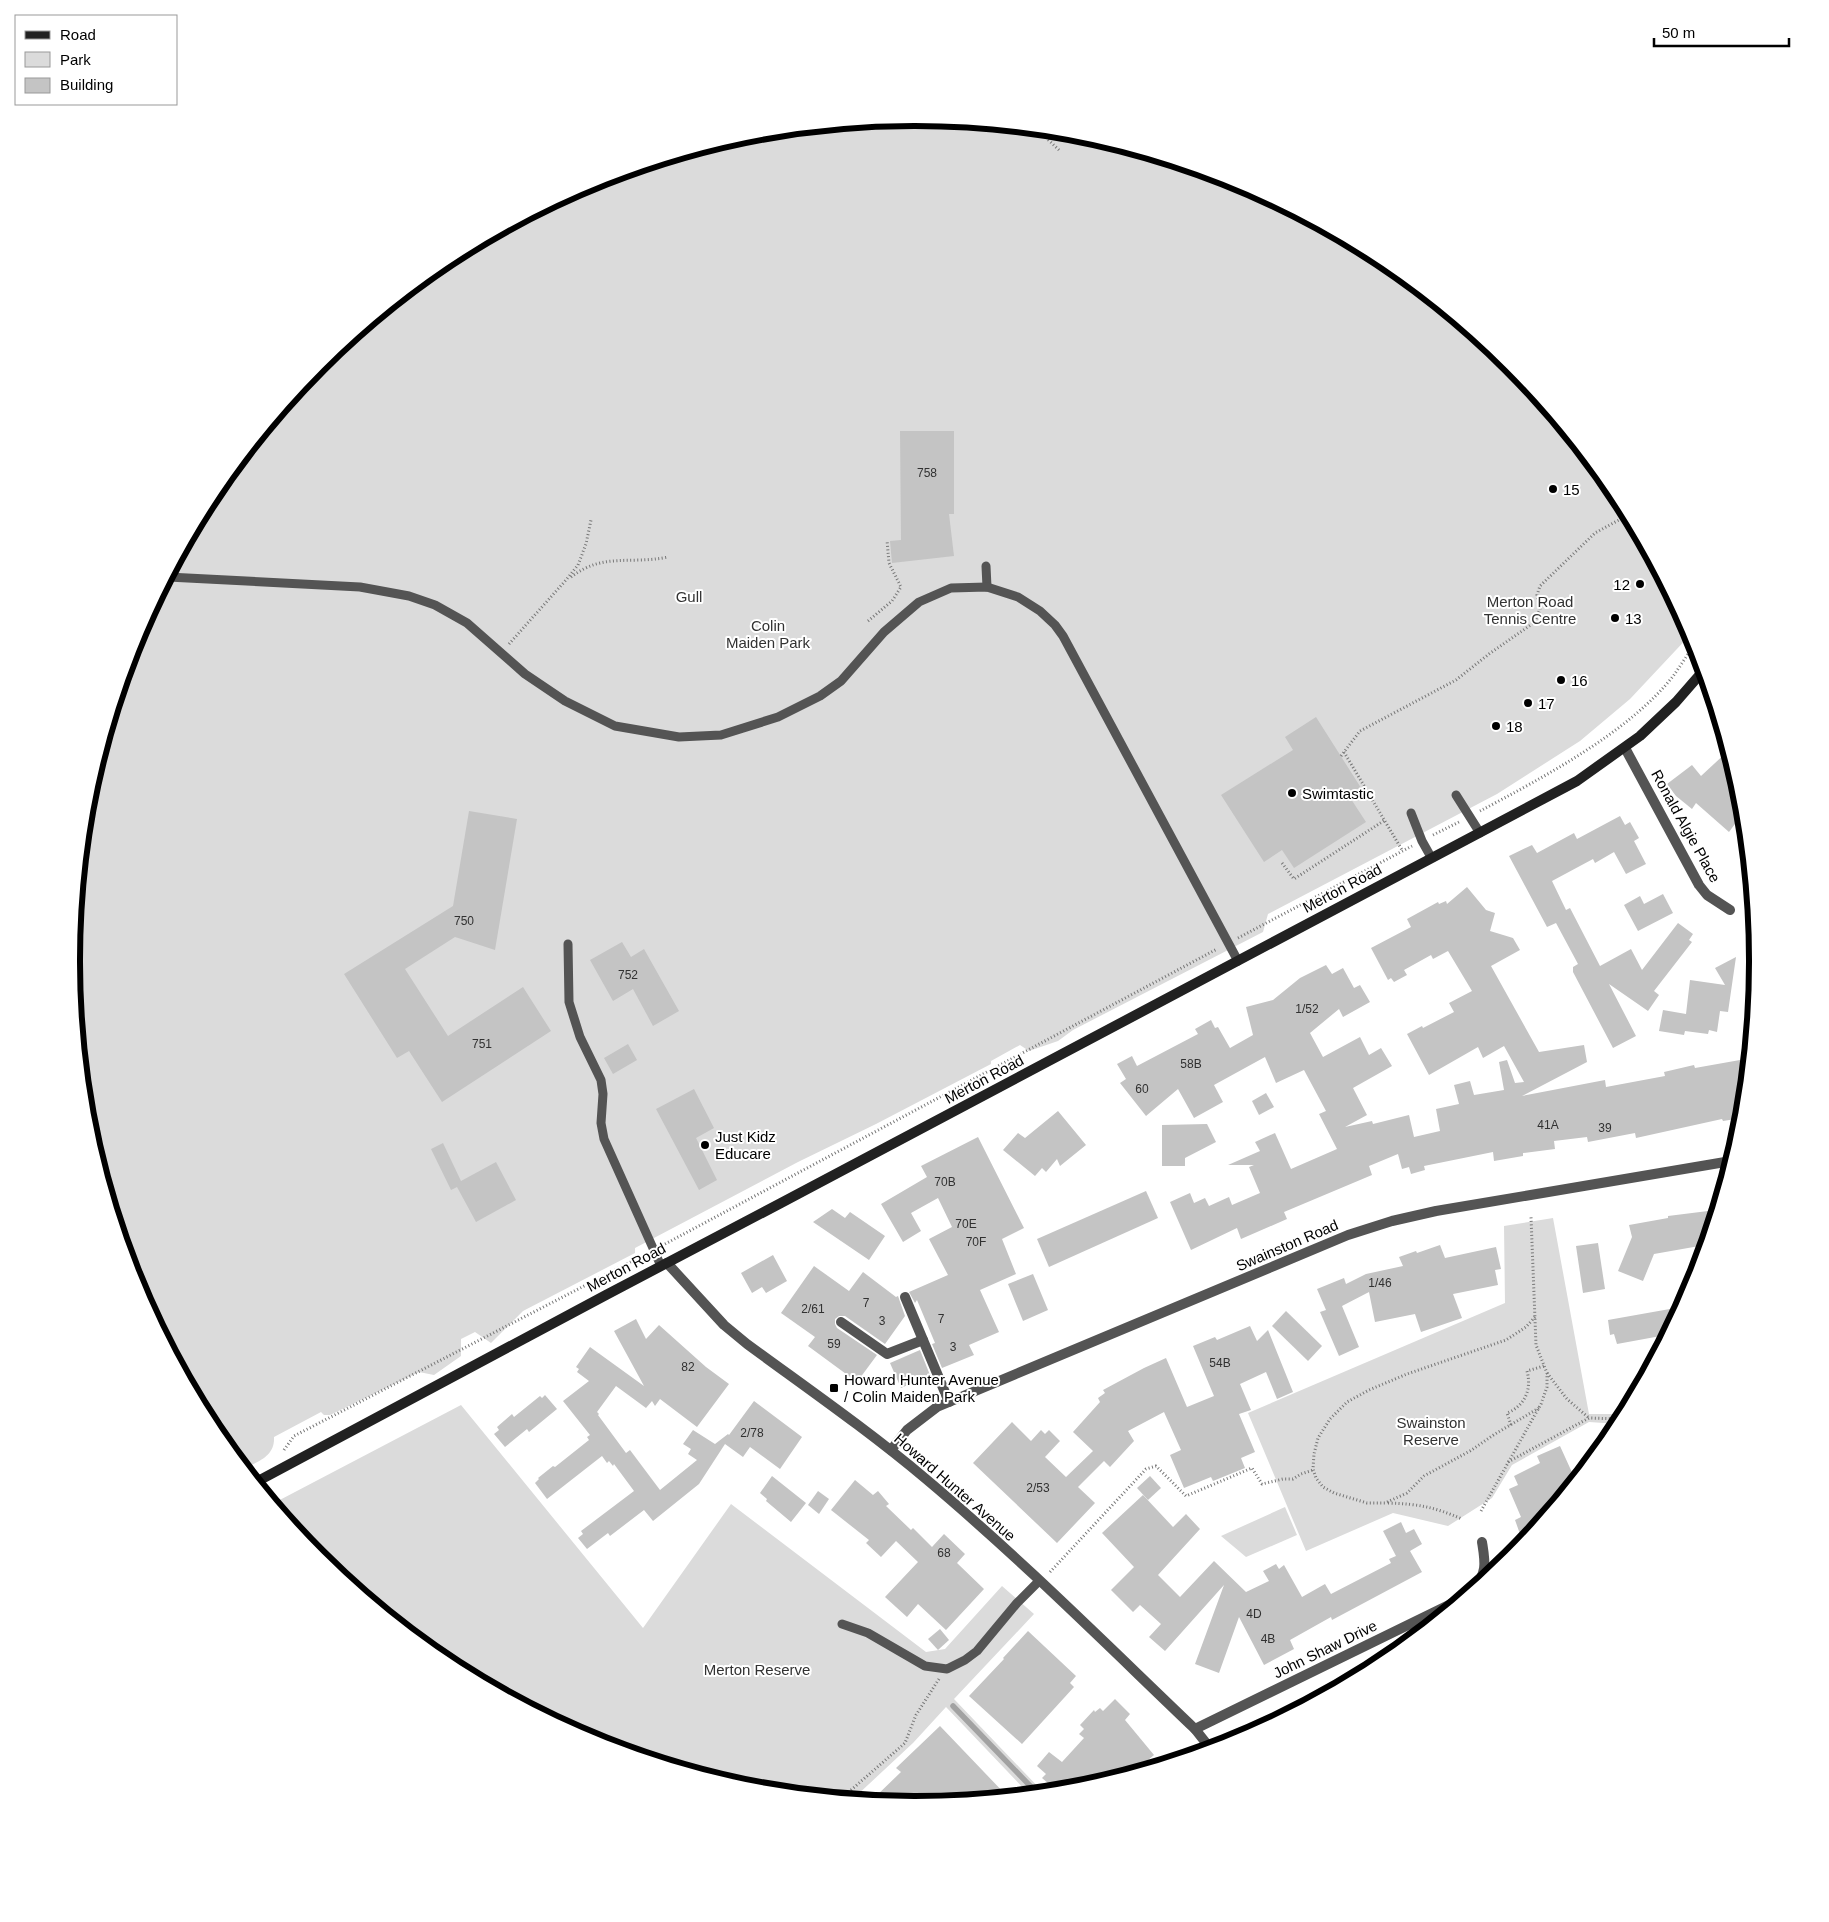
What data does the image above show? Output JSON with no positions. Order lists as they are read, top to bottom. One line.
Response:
{"streets":{"main road":["Merton Road"],"street":["Ronald Algie Place","Swainston Road","Howard Hunter Avenue","John Shaw Drive"]},"crossings":[["Ronald Algie Place","Merton Road"],["Merton Road","Howard Hunter Avenue"],["Swainston Road","Howard Hunter Avenue"],["Howard Hunter Avenue","John Shaw Drive"]],"parks":["Gull","Merton Road Tennis Centre","Colin Maiden Park","Swainston Reserve","Merton Reserve"],"places":{"other":["15","12","13","16","17","18","Swimtastic","Just Kidz Educare"],"transit":["Howard Hunter Avenue / Colin Maiden Park"]},"house_numbers":["758","750","752","1/52","751","58B","60","41A","39","70B","70E","70F","1/46","7","2/61","7","3","59","3","54B","82","2/78","2/53","68","4D","4B"],"legend":["Road","Park","Building"],"scale_bar":"50 m"}
